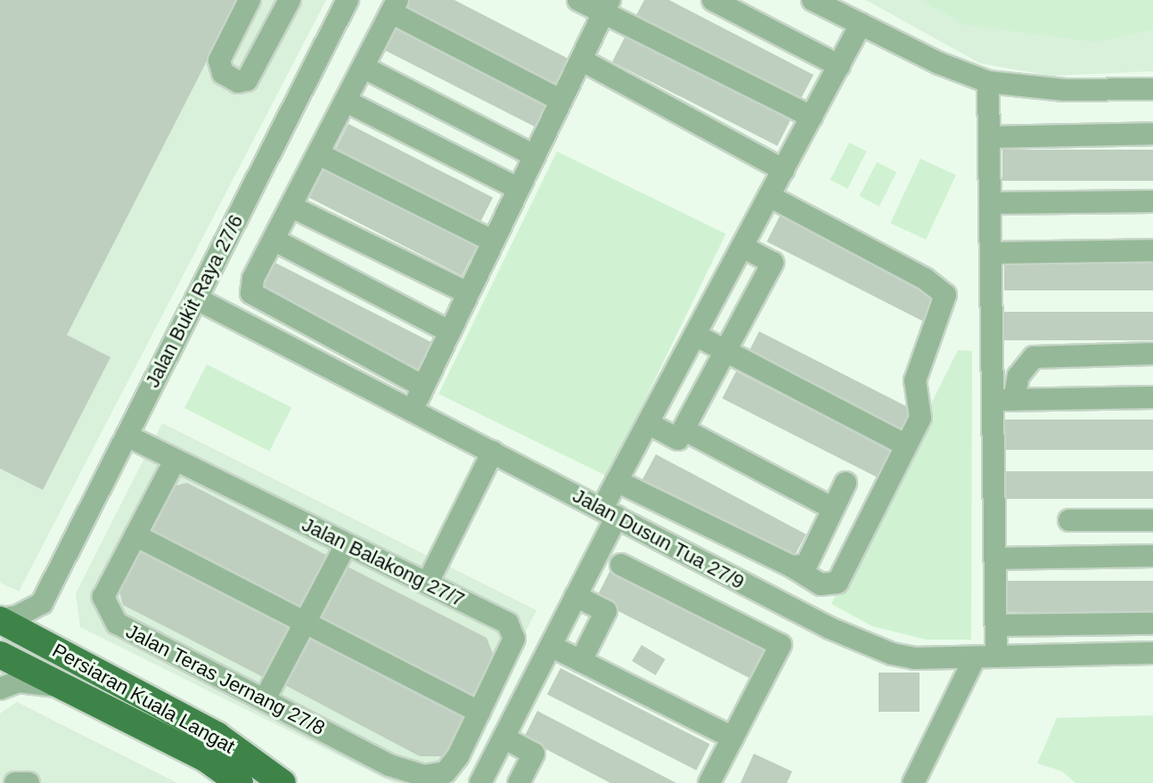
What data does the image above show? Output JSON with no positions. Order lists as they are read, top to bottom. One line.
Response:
{"streets":{"main road":["Persiaran Kuala Langat"],"street":["Jalan Bukit Raya 27/6","Jalan Dusun Tua 27/9","Jalan Balakong 27/7","Jalan Teras Jernang 27/8"]},"crossings":[["Jalan Bukit Raya 27/6","Jalan Dusun Tua 27/9"],["Jalan Bukit Raya 27/6","Jalan Balakong 27/7"],["Jalan Balakong 27/7","Jalan Teras Jernang 27/8"]]}
